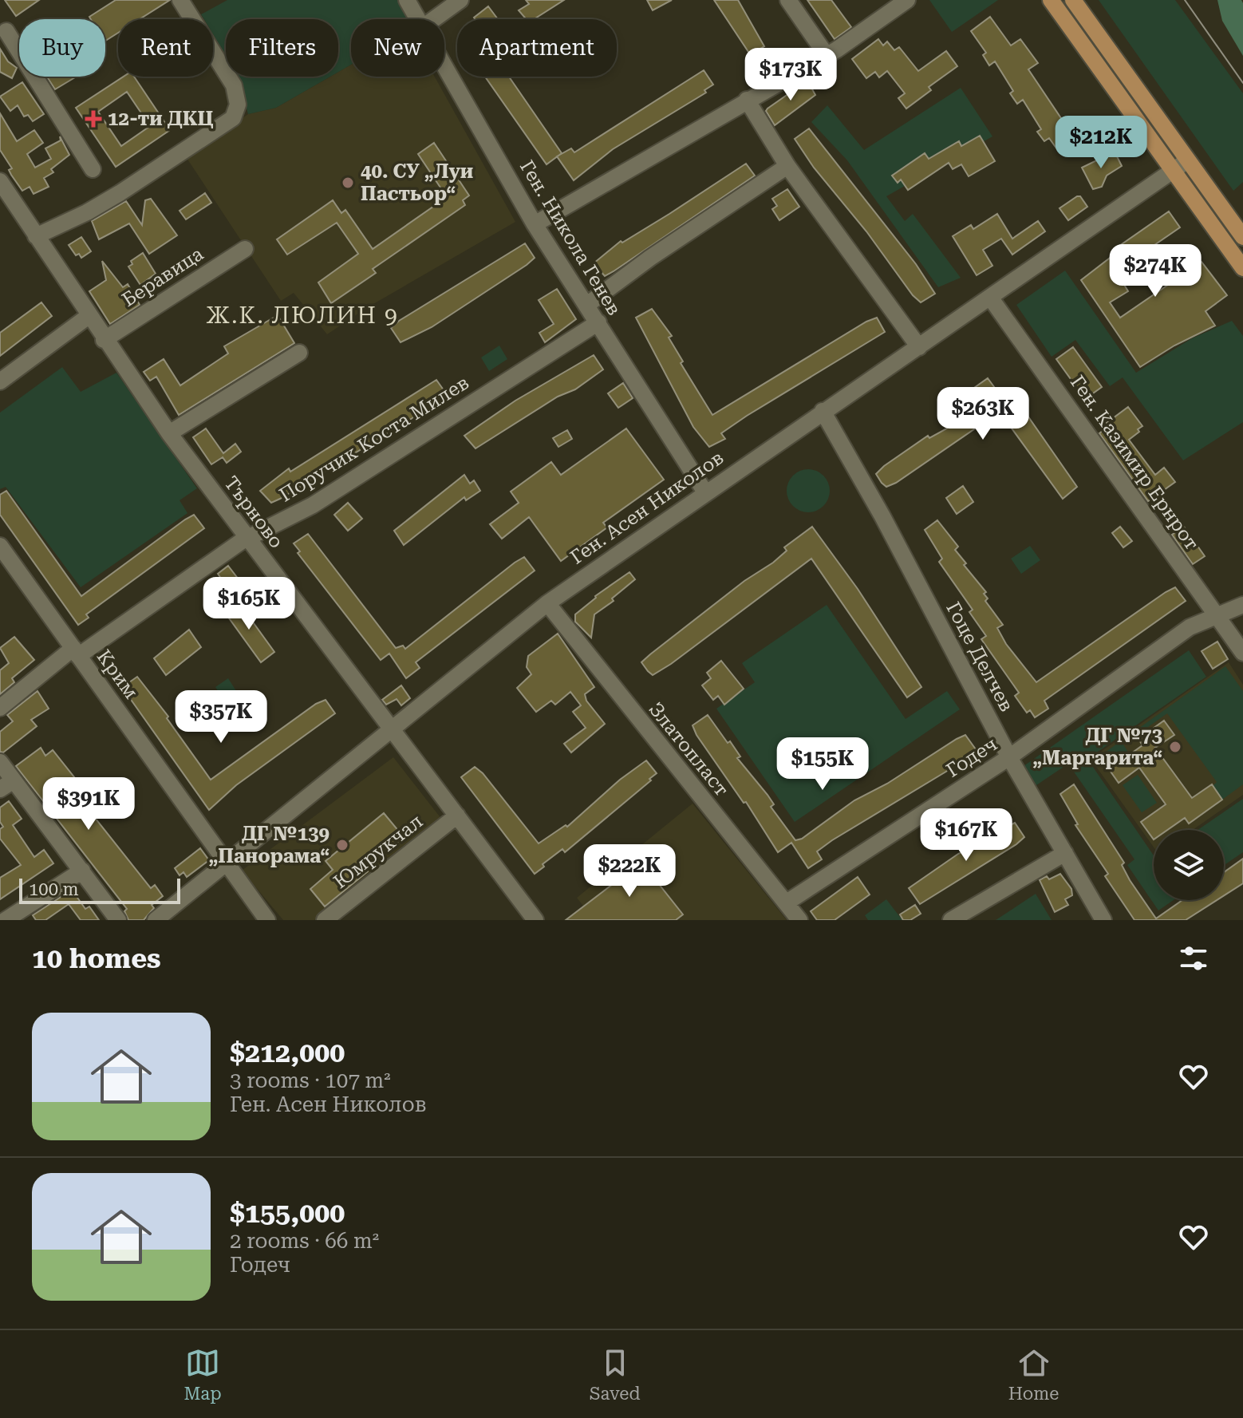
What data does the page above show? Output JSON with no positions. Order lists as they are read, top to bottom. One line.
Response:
{"streets":{"street":["Ген. Никола Генев","Беравица","Поручик Коста Милев","Ген. Казимир Ернрот","Ген. Асен Николов","Търново","Гоце Делчев","Крим","Златопласт","Годеч","Юмрукчал"]},"crossings":[["Ген. Никола Генев","Поручик Коста Милев"],["Ген. Никола Генев","Ген. Асен Николов"],["Беравица","Търново"],["Поручик Коста Милев","Търново"],["Поручик Коста Милев","Крим"],["Ген. Казимир Ернрот","Ген. Асен Николов"],["Ген. Казимир Ернрот","Годеч"],["Ген. Асен Николов","Търново"],["Ген. Асен Николов","Гоце Делчев"],["Ген. Асен Николов","Крим"],["Ген. Асен Николов","Златопласт"],["Търново","Юмрукчал"],["Гоце Делчев","Годеч"],["Златопласт","Годеч"]],"districts":["Ж.К. ЛЮЛИН 9"],"places":{"health":["12-ти ДКЦ"],"other":["40. СУ „Луи Пастьор“","ДГ №73 „Маргарита“","ДГ №139 „Панорама“"]},"scale_bar":"100 m","page":{"chip":["Buy","Rent","Filters","New","Apartment"],"price":["$173K","$212K","$274K","$263K","$165K","$357K","$155K","$391K","$167K","$222K"],"scale":"100 m","heading":"10 homes","list":[{"name":"$212,000","note":"3 rooms · 107 m² · Ген. Асен Николов"},{"name":"$155,000","note":"2 rooms · 66 m² · Годеч"}],"tabs":["Map","Saved","Home"]}}
